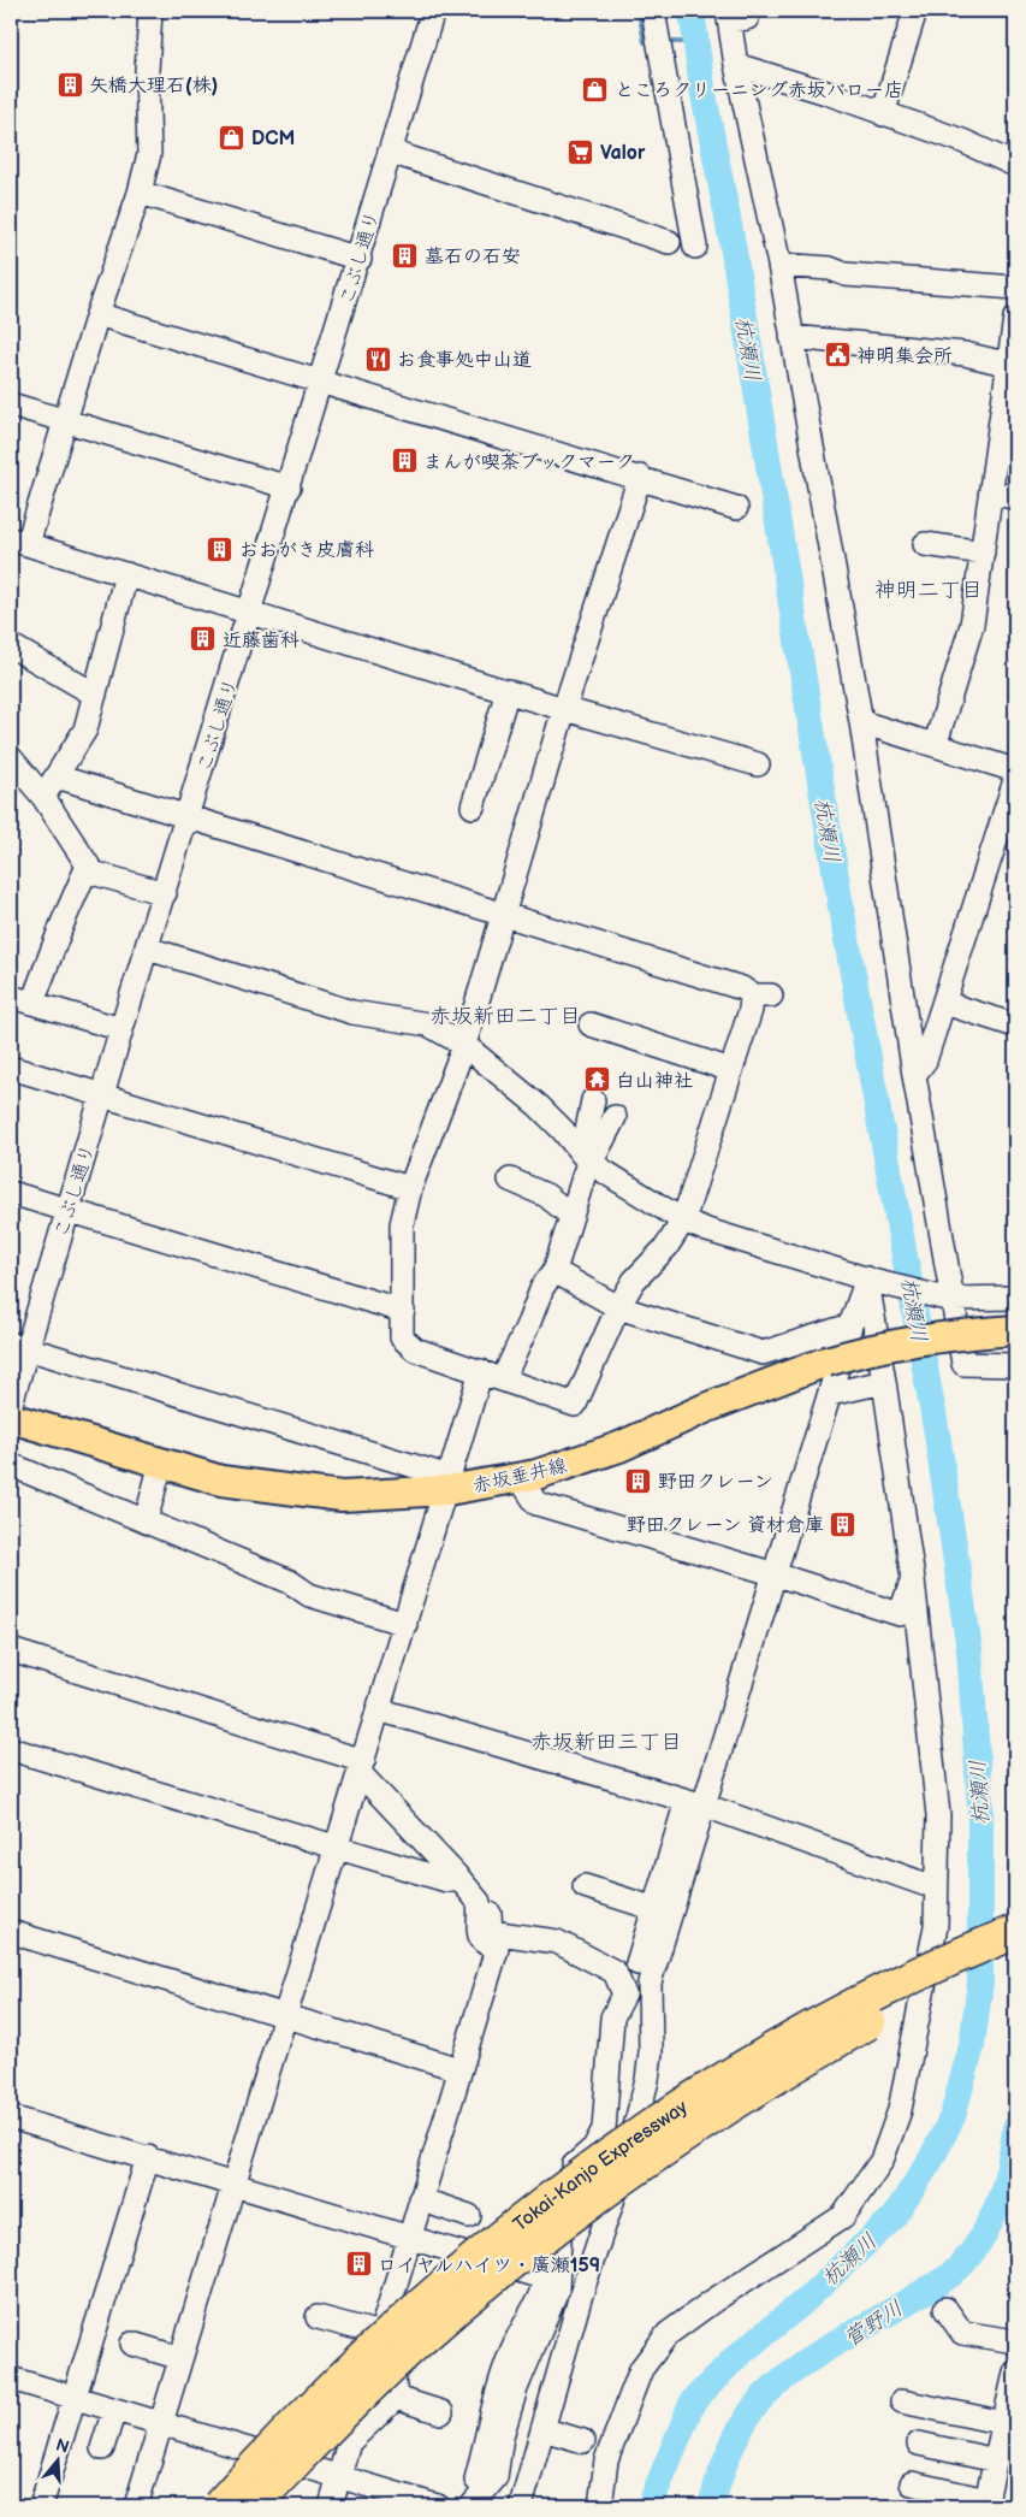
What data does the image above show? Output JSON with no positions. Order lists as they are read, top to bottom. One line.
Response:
{"streets":{"highway":["Tokai-Kanjo Expressway"],"main road":["赤坂垂井線"],"street":["こぶし通り"]},"districts":["神明二丁目","赤坂新田二丁目","赤坂新田三丁目"],"water":["杭瀬川","菅野川"],"places":{"building":["矢橋大理石(株)","墓石の石安","まんが喫茶ブックマーク","おおがき皮膚科","近藤歯科","野田クレーン","野田クレーン 資材倉庫","ロイヤルハイツ・廣瀬159"],"shop":["ところクリーニング赤坂バロー店","DCM"],"supermarket":["Valor"],"public building":["神明集会所"],"restaurant":["お食事処中山道"],"temple":["白山神社"]},"north":"top"}
